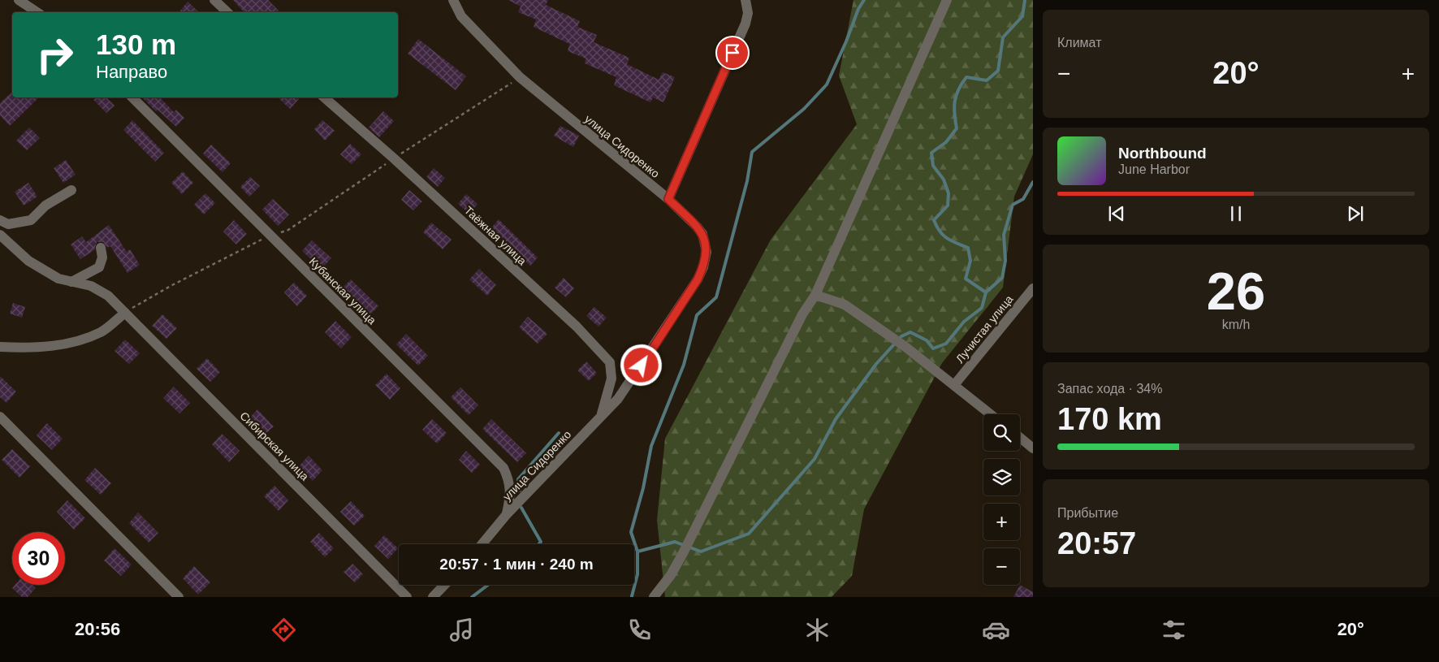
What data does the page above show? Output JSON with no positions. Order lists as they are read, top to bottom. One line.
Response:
{"streets":{"street":["улица Сидоренко","Таёжная улица","Кубанская улица","Лучистая улица","Сибирская улица"]},"crossings":[["улица Сидоренко","Таёжная улица"],["улица Сидоренко","Кубанская улица"]],"page":{"tile":["Климат",["26","km/h"],["Запас хода · 34%","170 km"],["Прибытие","20:57"]],"turn":["130 m","Направо"],"heat":["−","20°","+"],"song":["Northbound","June Harbor"],"map_buttons":["+","−"],"limit":"30","trip":"20:57 · 1 мин · 240 m","tabs":["20:56","20°"]}}
